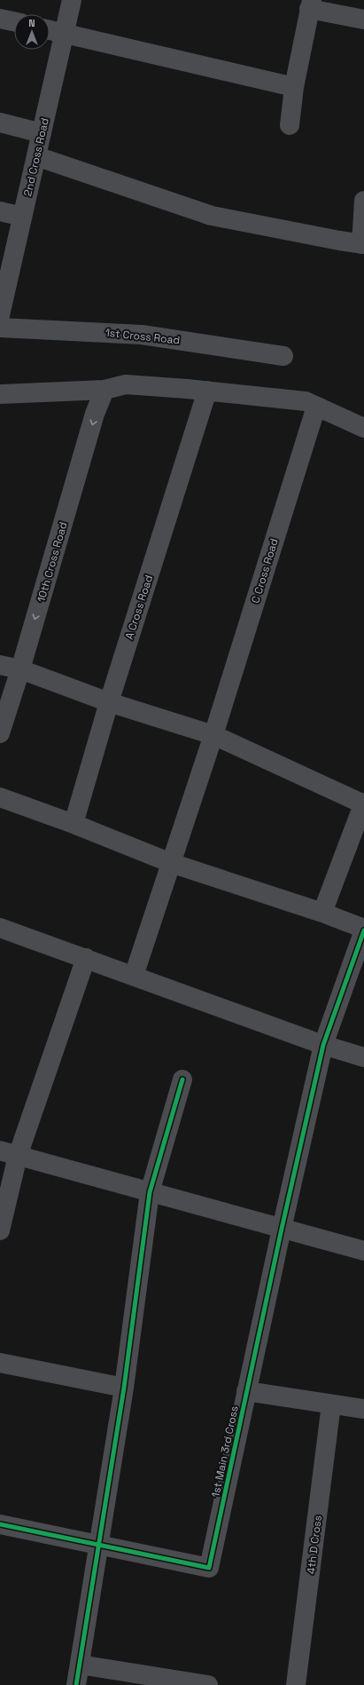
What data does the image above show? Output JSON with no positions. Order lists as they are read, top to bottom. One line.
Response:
{"streets":{"street":["2nd Cross Road","1st Cross Road","10th Cross Road","C Cross Road","A Cross Road","1st Main 3rd Cross","4th D Cross"]},"one_way":["10th Cross Road"],"north":"top"}
